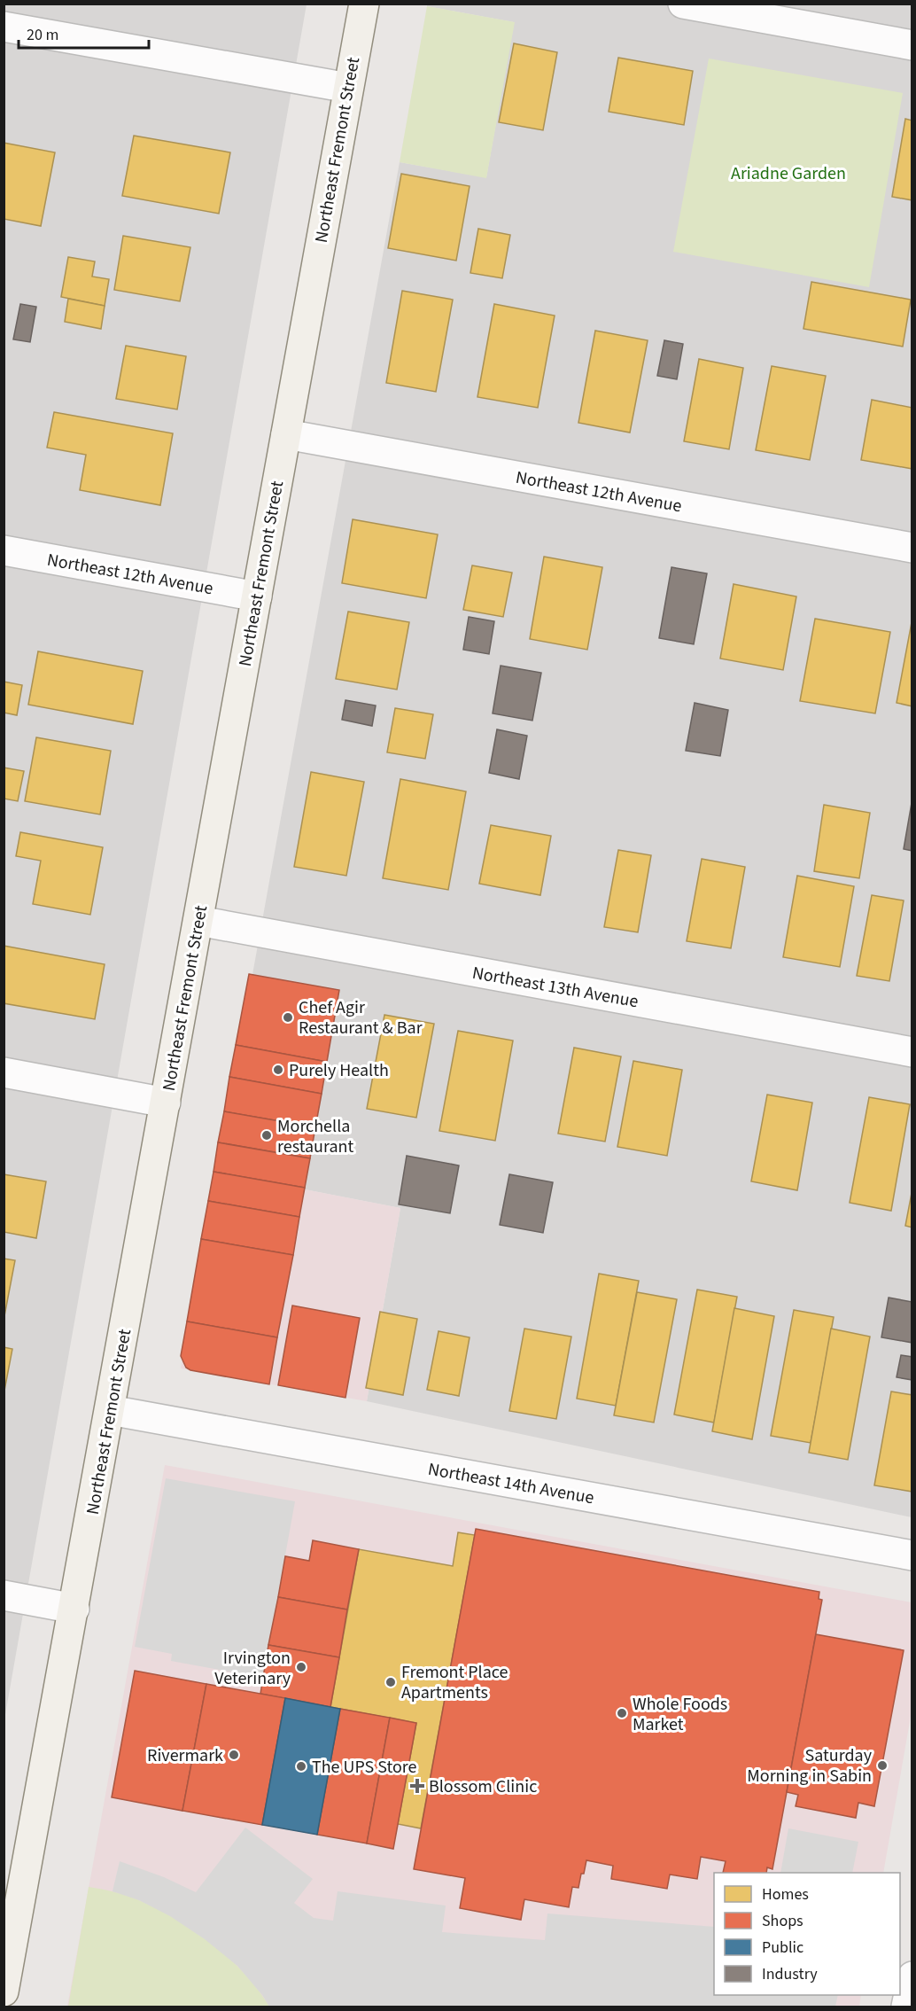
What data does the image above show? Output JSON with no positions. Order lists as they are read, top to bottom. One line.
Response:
{"streets":{"main road":["Northeast Fremont Street"],"street":["Northeast 12th Avenue","Northeast 13th Avenue","Northeast 14th Avenue"]},"crossings":[["Northeast Fremont Street","Northeast 12th Avenue"],["Northeast Fremont Street","Northeast 13th Avenue"],["Northeast Fremont Street","Northeast 14th Avenue"]],"parks":["Ariadne Garden"],"places":{"other":["Chef Agir Restaurant & Bar","Purely Health","Morchella restaurant","Irvington Veterinary","Fremont Place Apartments","Whole Foods Market","Rivermark","Saturday Morning in Sabin","The UPS Store"],"health":["Blossom Clinic"]},"legend":["Homes","Shops","Public","Industry"],"scale_bar":"20 m"}
